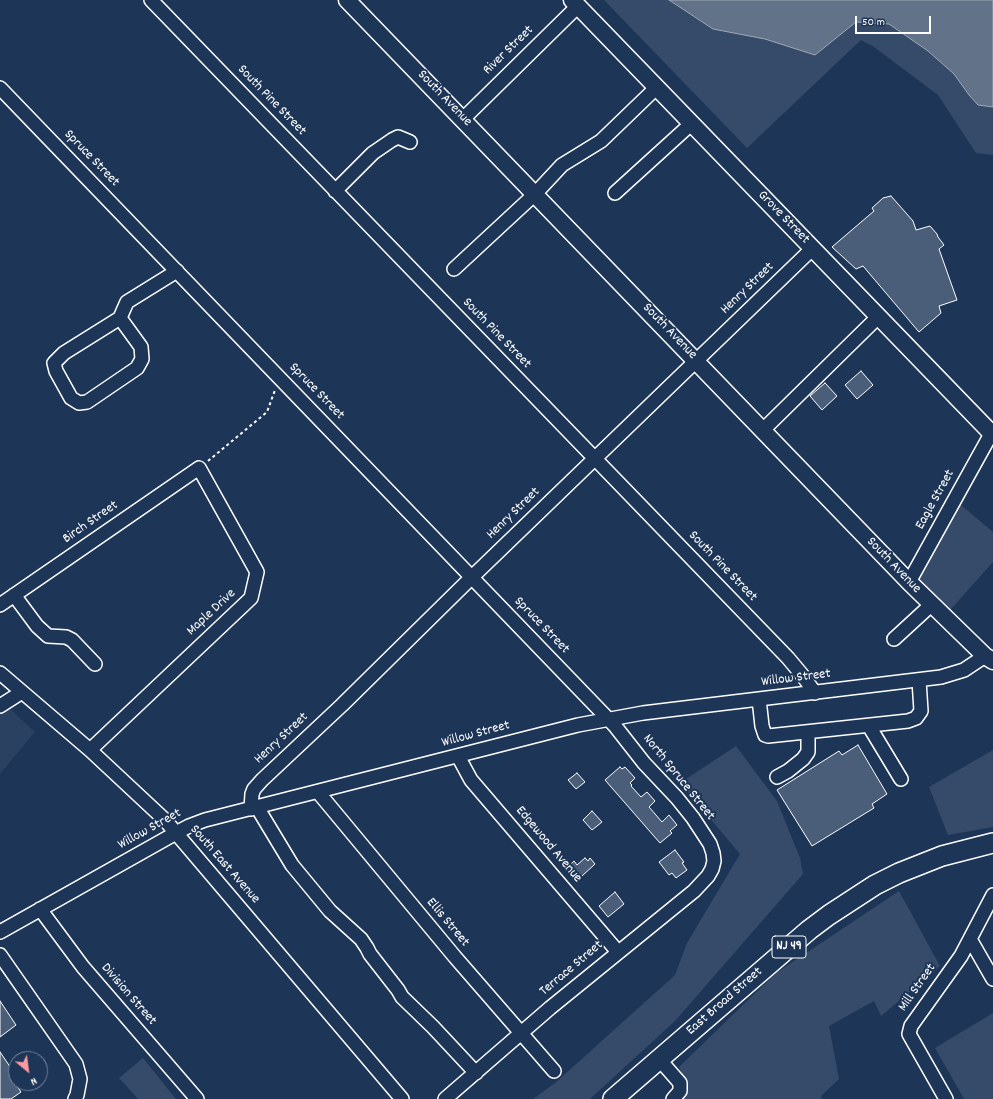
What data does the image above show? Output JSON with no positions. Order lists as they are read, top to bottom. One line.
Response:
{"streets":{"highway":["NJ 49","East Broad Street"],"main road":["South Avenue","Grove Street"],"street":["River Street","South Pine Street","Spruce Street","Henry Street","Eagle Street","Birch Street","Maple Drive","Willow Street","North Spruce Street","Edgewood Avenue","South East Avenue","Ellis Street","Terrace Street","Mill Street","Division Street"]},"crossings":[["River Street","South Avenue"],["River Street","Grove Street"],["South Avenue","Henry Street"],["South Avenue","Eagle Street"],["South Avenue","Willow Street"],["South Pine Street","Henry Street"],["South Pine Street","Willow Street"],["Spruce Street","Henry Street"],["Spruce Street","Willow Street"],["Spruce Street","North Spruce Street"],["Grove Street","Henry Street"],["Grove Street","Eagle Street"],["Henry Street","Willow Street"],["Birch Street","Maple Drive"],["Maple Drive","South East Avenue"],["Willow Street","North Spruce Street"],["Willow Street","Edgewood Avenue"],["Willow Street","South East Avenue"],["Willow Street","Ellis Street"],["Willow Street","Division Street"],["North Spruce Street","Terrace Street"],["Edgewood Avenue","Terrace Street"],["Ellis Street","Terrace Street"]],"scale_bar":"50 m","north":"bottom right"}
